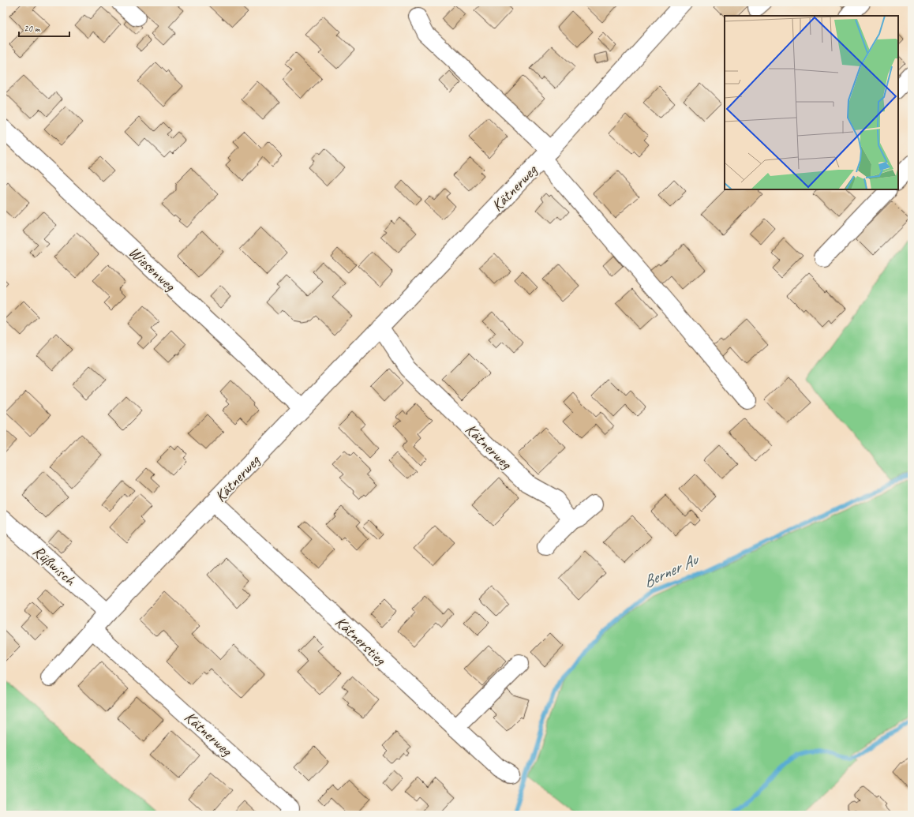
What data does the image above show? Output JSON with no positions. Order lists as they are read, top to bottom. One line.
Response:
{"streets":{"street":["Kätnerweg","Wiesenweg","Rüßwisch","Kätnerstieg"]},"crossings":[["Kätnerweg","Wiesenweg"],["Kätnerweg","Rüßwisch"],["Kätnerweg","Kätnerstieg"]],"water":["Berner Au"],"scale_bar":"20 m"}
